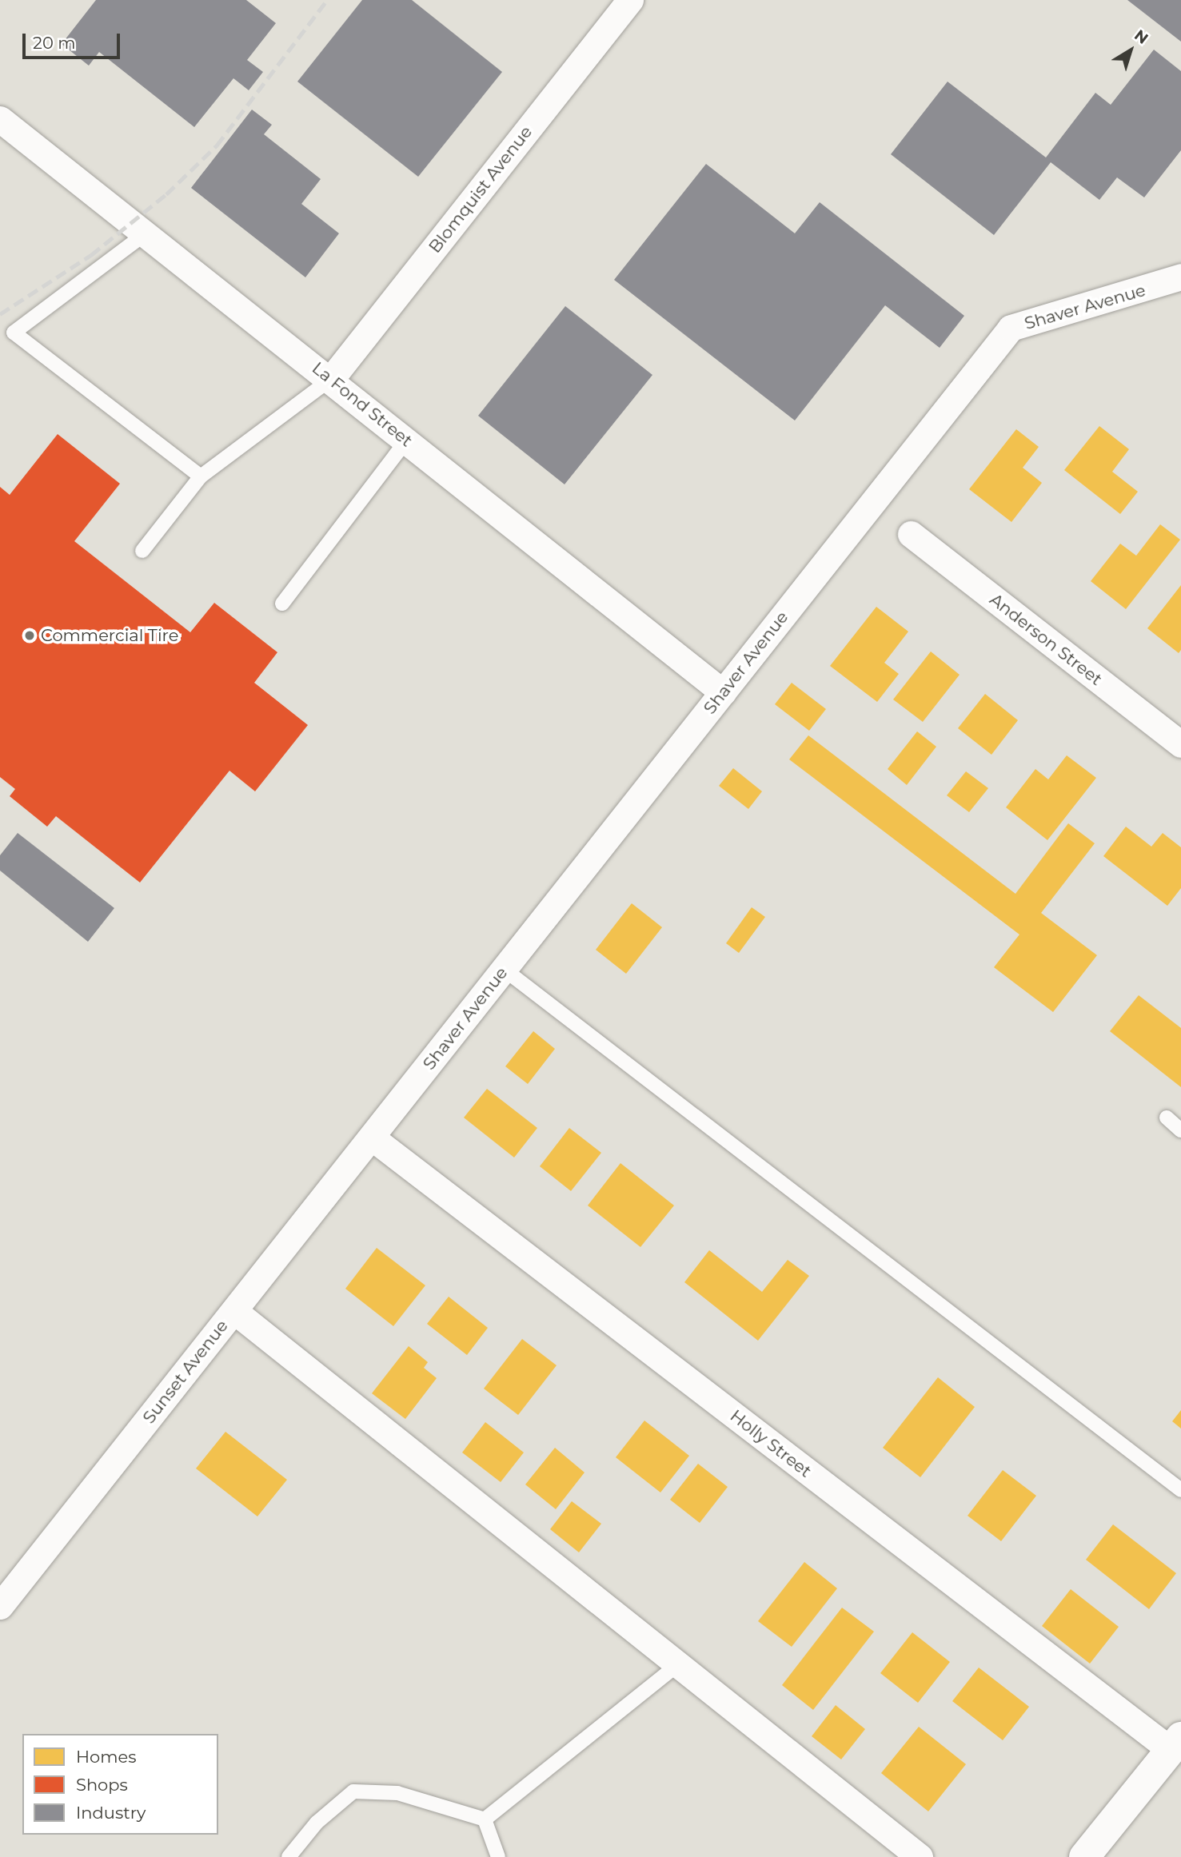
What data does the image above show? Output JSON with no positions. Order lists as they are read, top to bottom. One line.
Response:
{"streets":{"street":["Blomquist Avenue","Shaver Avenue","La Fond Street","Anderson Street","Sunset Avenue","Holly Street"]},"crossings":[["Blomquist Avenue","La Fond Street"],["Shaver Avenue","La Fond Street"],["Shaver Avenue","Sunset Avenue"],["Shaver Avenue","Holly Street"],["Sunset Avenue","Holly Street"]],"places":["Commercial Tire"],"legend":["Homes","Shops","Industry"],"scale_bar":"20 m","north":"top right"}
